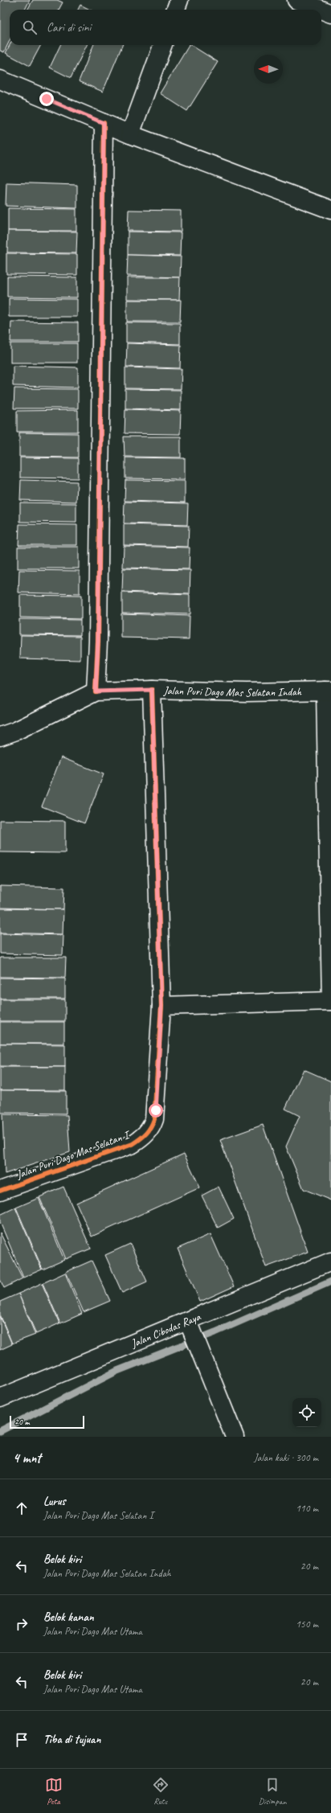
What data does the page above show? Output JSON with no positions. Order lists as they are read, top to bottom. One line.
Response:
{"streets":{"street":["Jalan Puri Dago Mas Selatan Indah","Jalan Puri Dago Mas Selatan I","Jalan Cibodas Raya"]},"crossings":[["Jalan Puri Dago Mas Selatan Indah","Jalan Puri Dago Mas Selatan I"]],"scale_bar":"20 m","north":"left","page":{"search":"Cari di sini","scale":"20 m","heading":["4 mnt","Jalan kaki · 300 m"],"list":[["Lurus","Jalan Puri Dago Mas Selatan I","110 m"],["Belok kiri","Jalan Puri Dago Mas Selatan Indah","20 m"],["Belok kanan","Jalan Puri Dago Mas Utama","150 m"],["Belok kiri","Jalan Puri Dago Mas Utama","20 m"],"Tiba di tujuan"],"nav":["Peta","Rute","Disimpan"]}}
